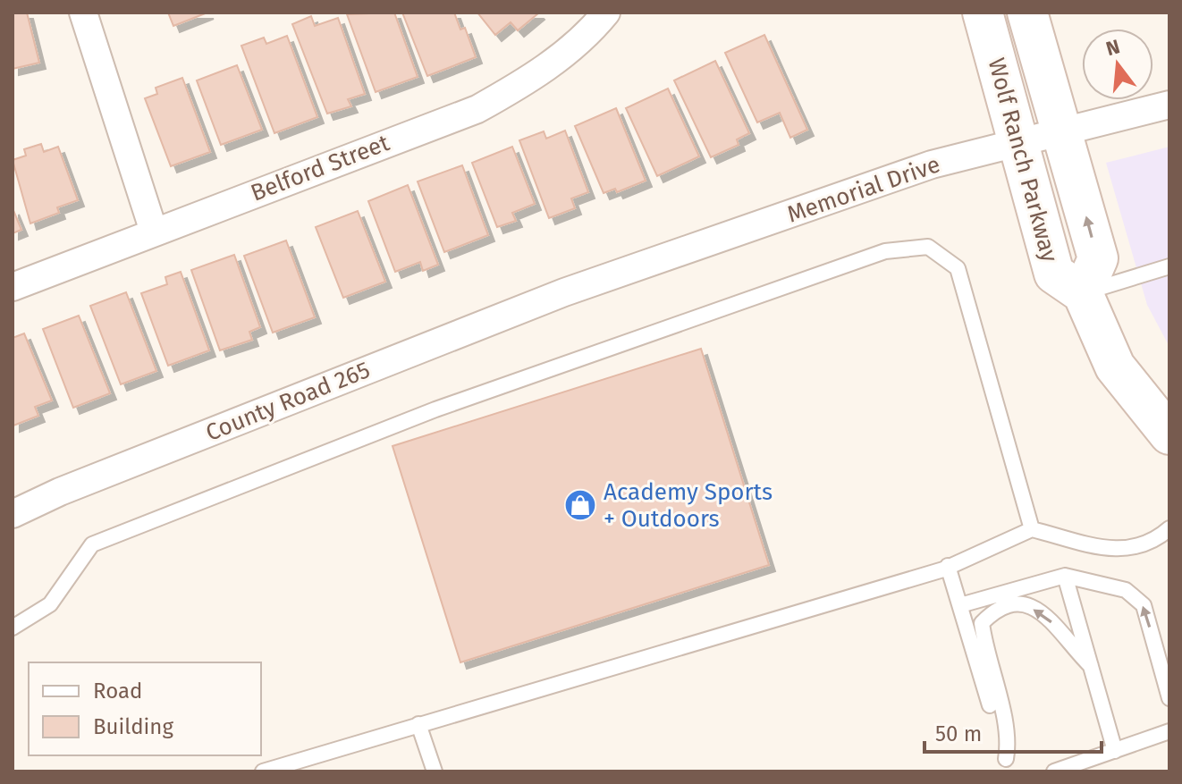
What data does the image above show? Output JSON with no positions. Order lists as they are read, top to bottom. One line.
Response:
{"streets":{"street":["Wolf Ranch Parkway","Belford Street","Memorial Drive","County Road 265"]},"crossings":[["Wolf Ranch Parkway","Memorial Drive"],["Memorial Drive","County Road 265"]],"places":{"shop":["Academy Sports + Outdoors"]},"legend":["Road","Building"],"scale_bar":"50 m","north":"top"}
